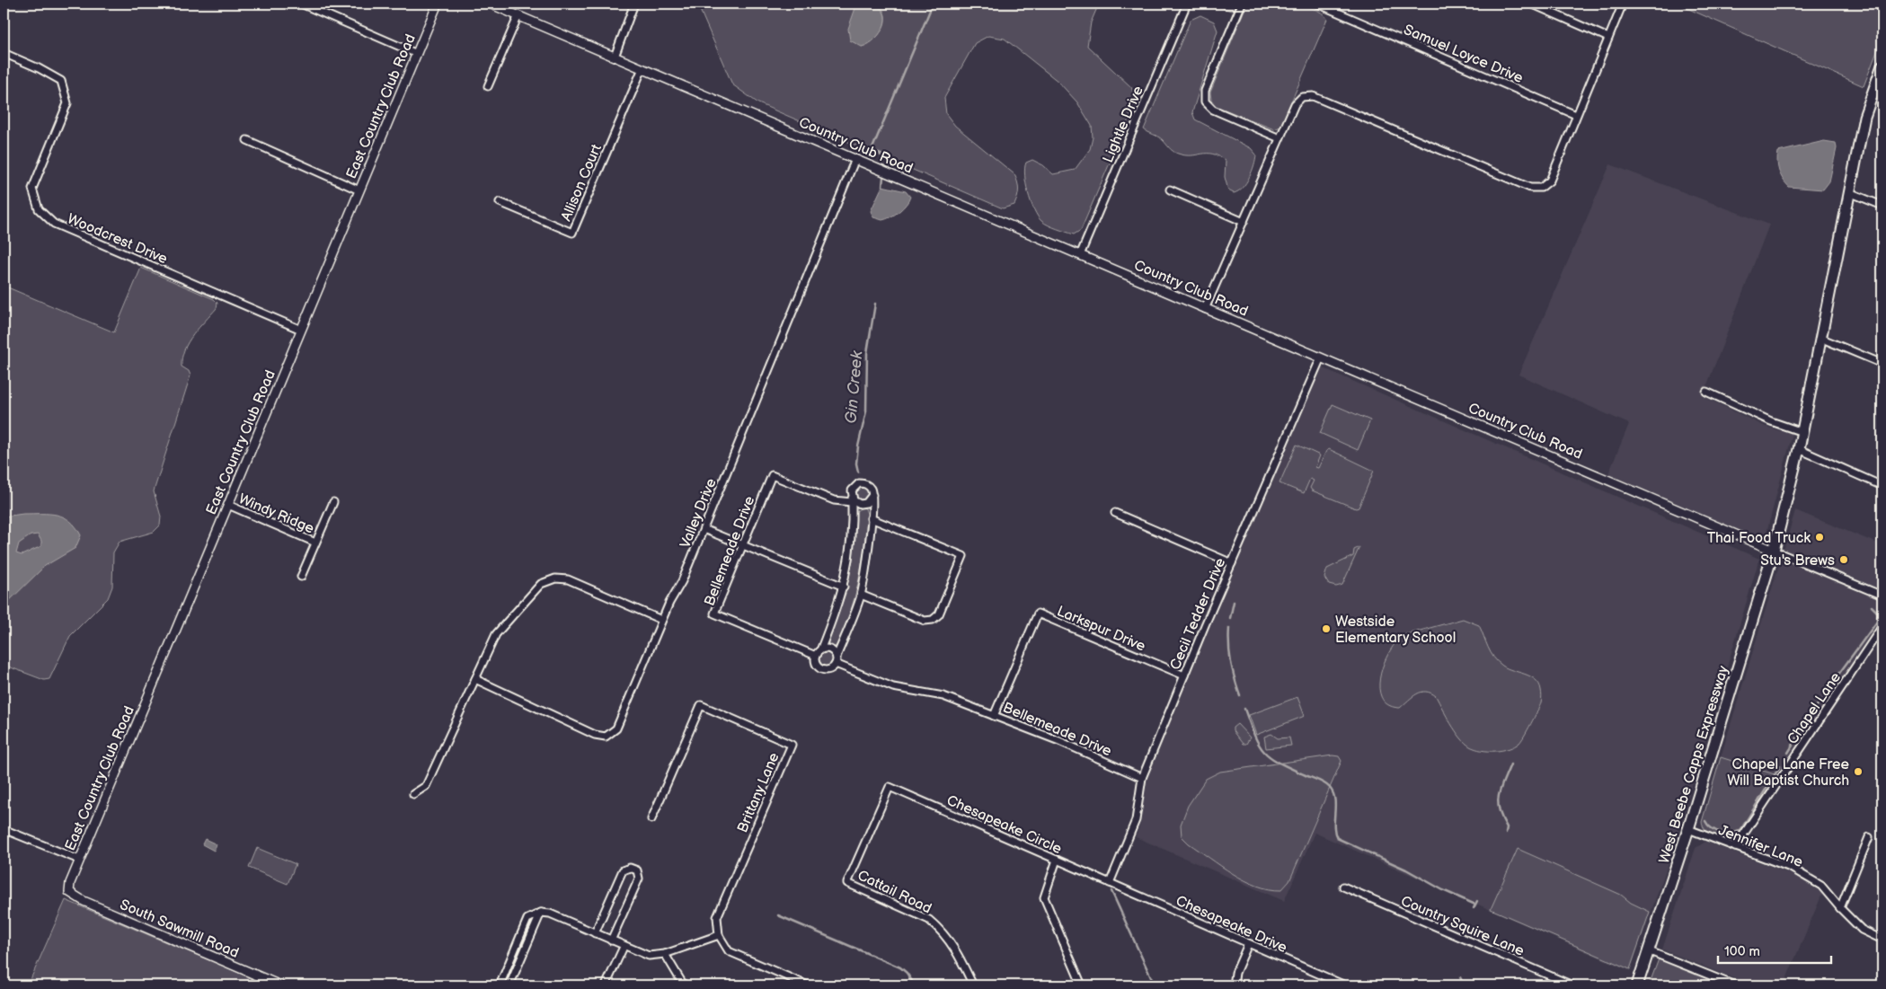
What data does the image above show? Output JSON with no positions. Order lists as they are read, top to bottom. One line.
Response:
{"streets":{"main road":["West Beebe Capps Expressway"],"street":["Samuel Loyce Drive","East Country Club Road","Lightle Drive","Country Club Road","Allison Court","Woodcrest Drive","Windy Ridge","Valley Drive","Bellemeade Drive","Cecil Tedder Drive","Larkspur Drive","Chapel Lane","Brittany Lane","Chesapeake Circle","Jennifer Lane","Cattail Road","Chesapeake Drive","Country Squire Lane","South Sawmill Road"]},"crossings":[["East Country Club Road","Woodcrest Drive"],["East Country Club Road","Windy Ridge"],["East Country Club Road","South Sawmill Road"],["Lightle Drive","Country Club Road"],["Country Club Road","Allison Court"],["Country Club Road","Valley Drive"],["Country Club Road","Cecil Tedder Drive"],["Country Club Road","West Beebe Capps Expressway"],["Bellemeade Drive","Cecil Tedder Drive"],["Bellemeade Drive","Larkspur Drive"],["Cecil Tedder Drive","Larkspur Drive"],["Cecil Tedder Drive","Chesapeake Circle"],["Cecil Tedder Drive","Chesapeake Drive"],["Chapel Lane","Jennifer Lane"],["West Beebe Capps Expressway","Jennifer Lane"],["Chesapeake Circle","Cattail Road"],["Chesapeake Circle","Chesapeake Drive"]],"water":["Gin Creek"],"places":["Thai Food Truck","Stu's Brews","Westside Elementary School","Chapel Lane Free Will Baptist Church"],"scale_bar":"100 m"}
